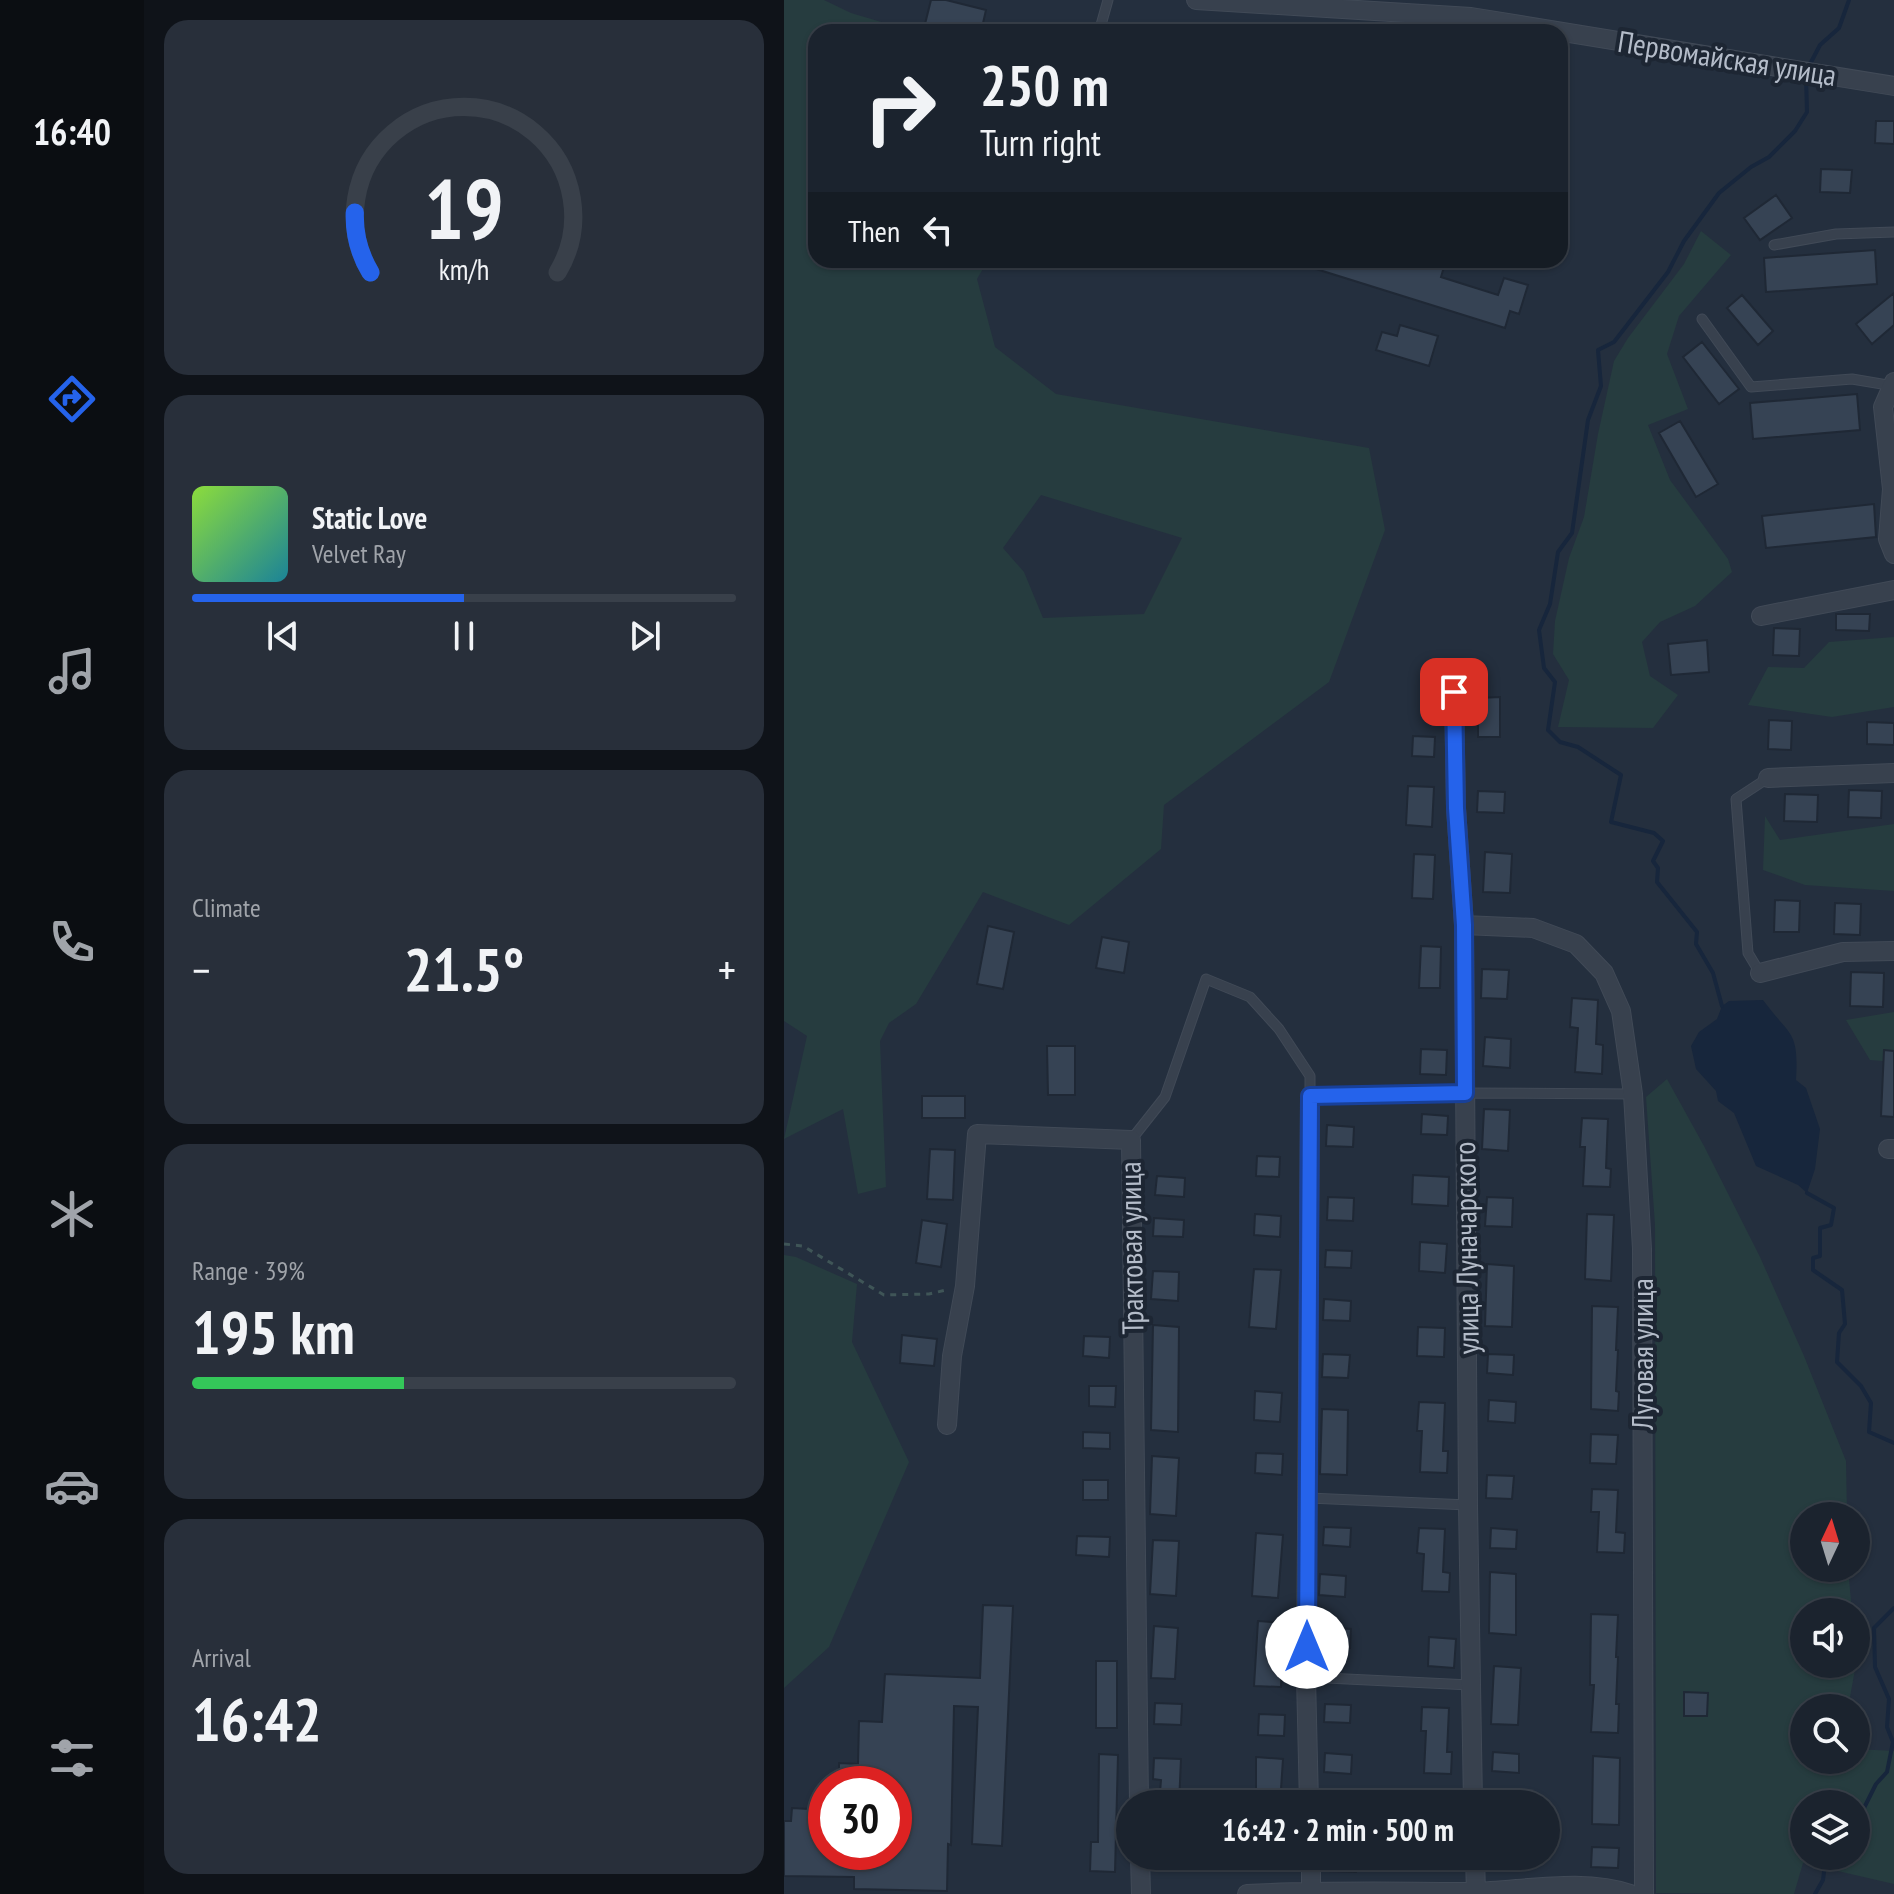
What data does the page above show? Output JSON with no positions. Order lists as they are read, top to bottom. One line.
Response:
{"streets":{"street":["Первомайская улица","Трактовая улица","улица Луначарского","Луговая улица"]},"crossings":[["улица Луначарского","Луговая улица"]],"north":"top","page":{"tabs":"16:40","turn":["250 m","Turn right"],"then":"Then","song":["Static Love","Velvet Ray"],"tile":["Climate",["Range · 39%","195 km"],["Arrival","16:42"]],"heat":["−","21.5°","+"],"limit":"30","trip":"16:42 · 2 min · 500 m","gauge":["19","km/h"]}}
